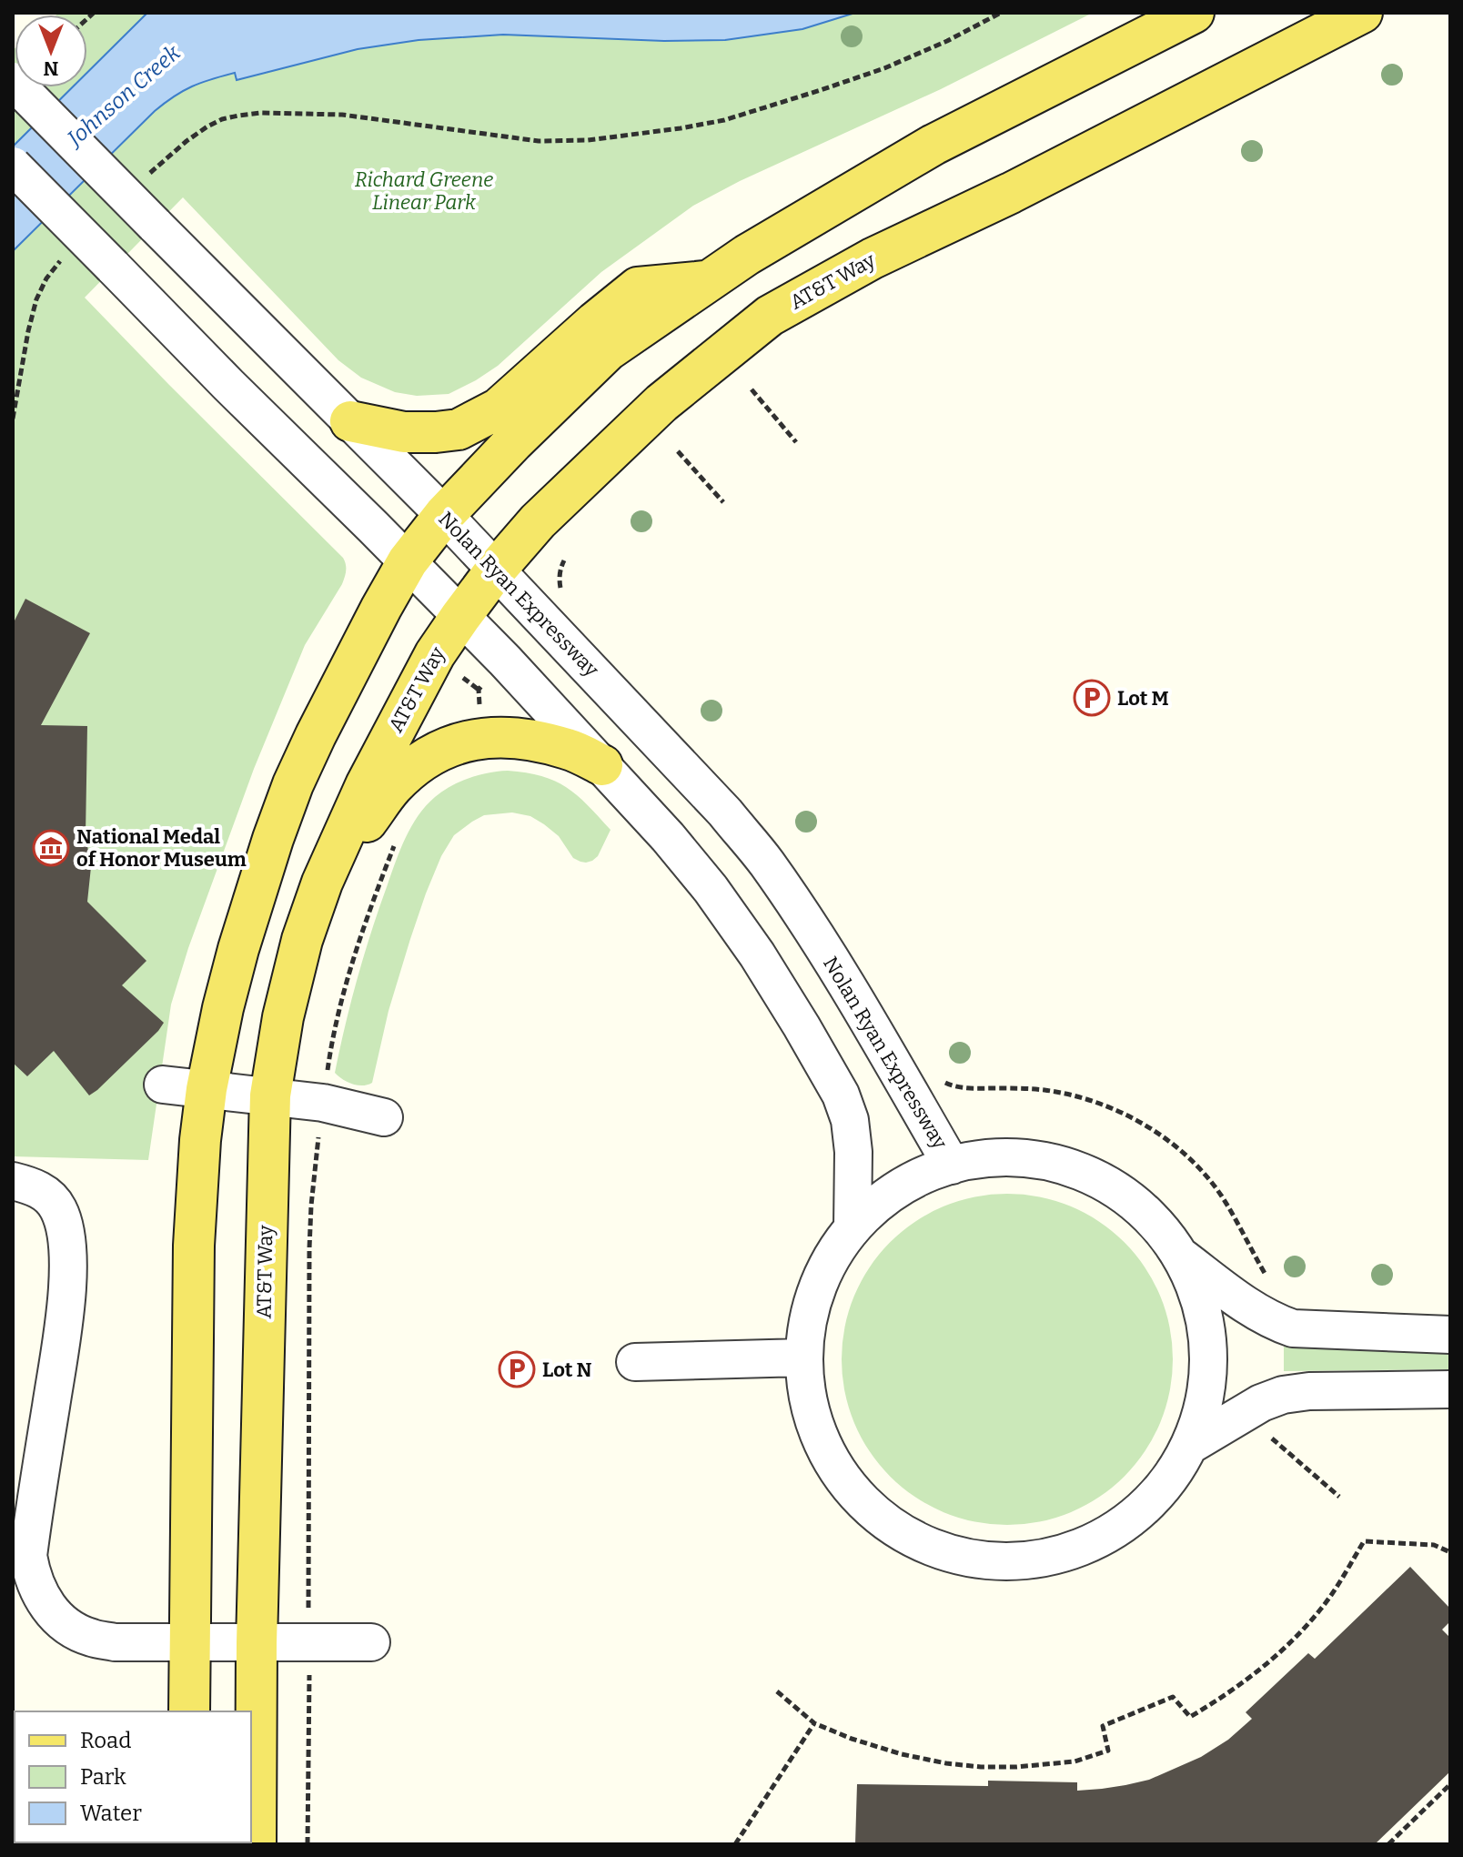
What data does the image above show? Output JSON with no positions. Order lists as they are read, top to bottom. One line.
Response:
{"streets":{"main road":["AT&T Way"],"street":["Nolan Ryan Expressway"]},"crossings":[["AT&T Way","Nolan Ryan Expressway"]],"water":["Johnson Creek"],"parks":["Richard Greene Linear Park"],"places":{"parking":["Lot M","Lot N"],"museum":["National Medal of Honor Museum"]},"legend":["Road","Park","Water"],"north":"bottom"}
